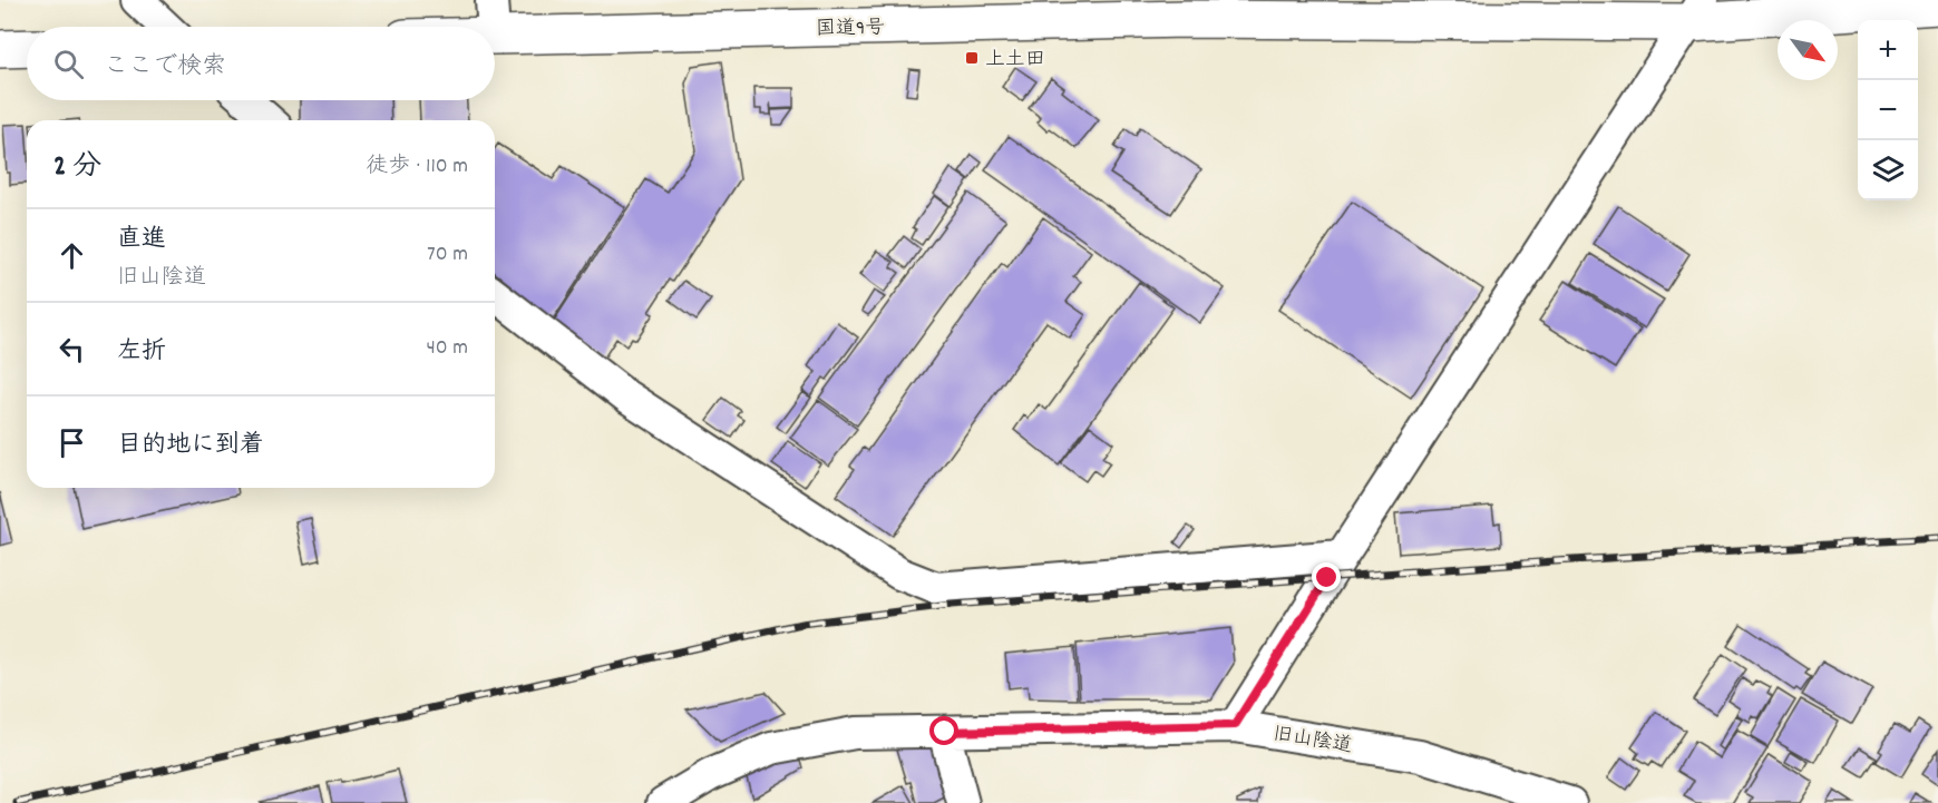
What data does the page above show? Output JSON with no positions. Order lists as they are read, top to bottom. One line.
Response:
{"streets":{"highway":["国道9号"],"street":["旧山陰道"]},"places":{"transit":["上土田"]},"north":"bottom right","page":{"map_buttons":["+","−"],"search":"ここで検索","heading":["2 分","徒歩 · 110 m"],"list":[["直進","旧山陰道","70 m"],["左折","40 m"],"目的地に到着"]}}
